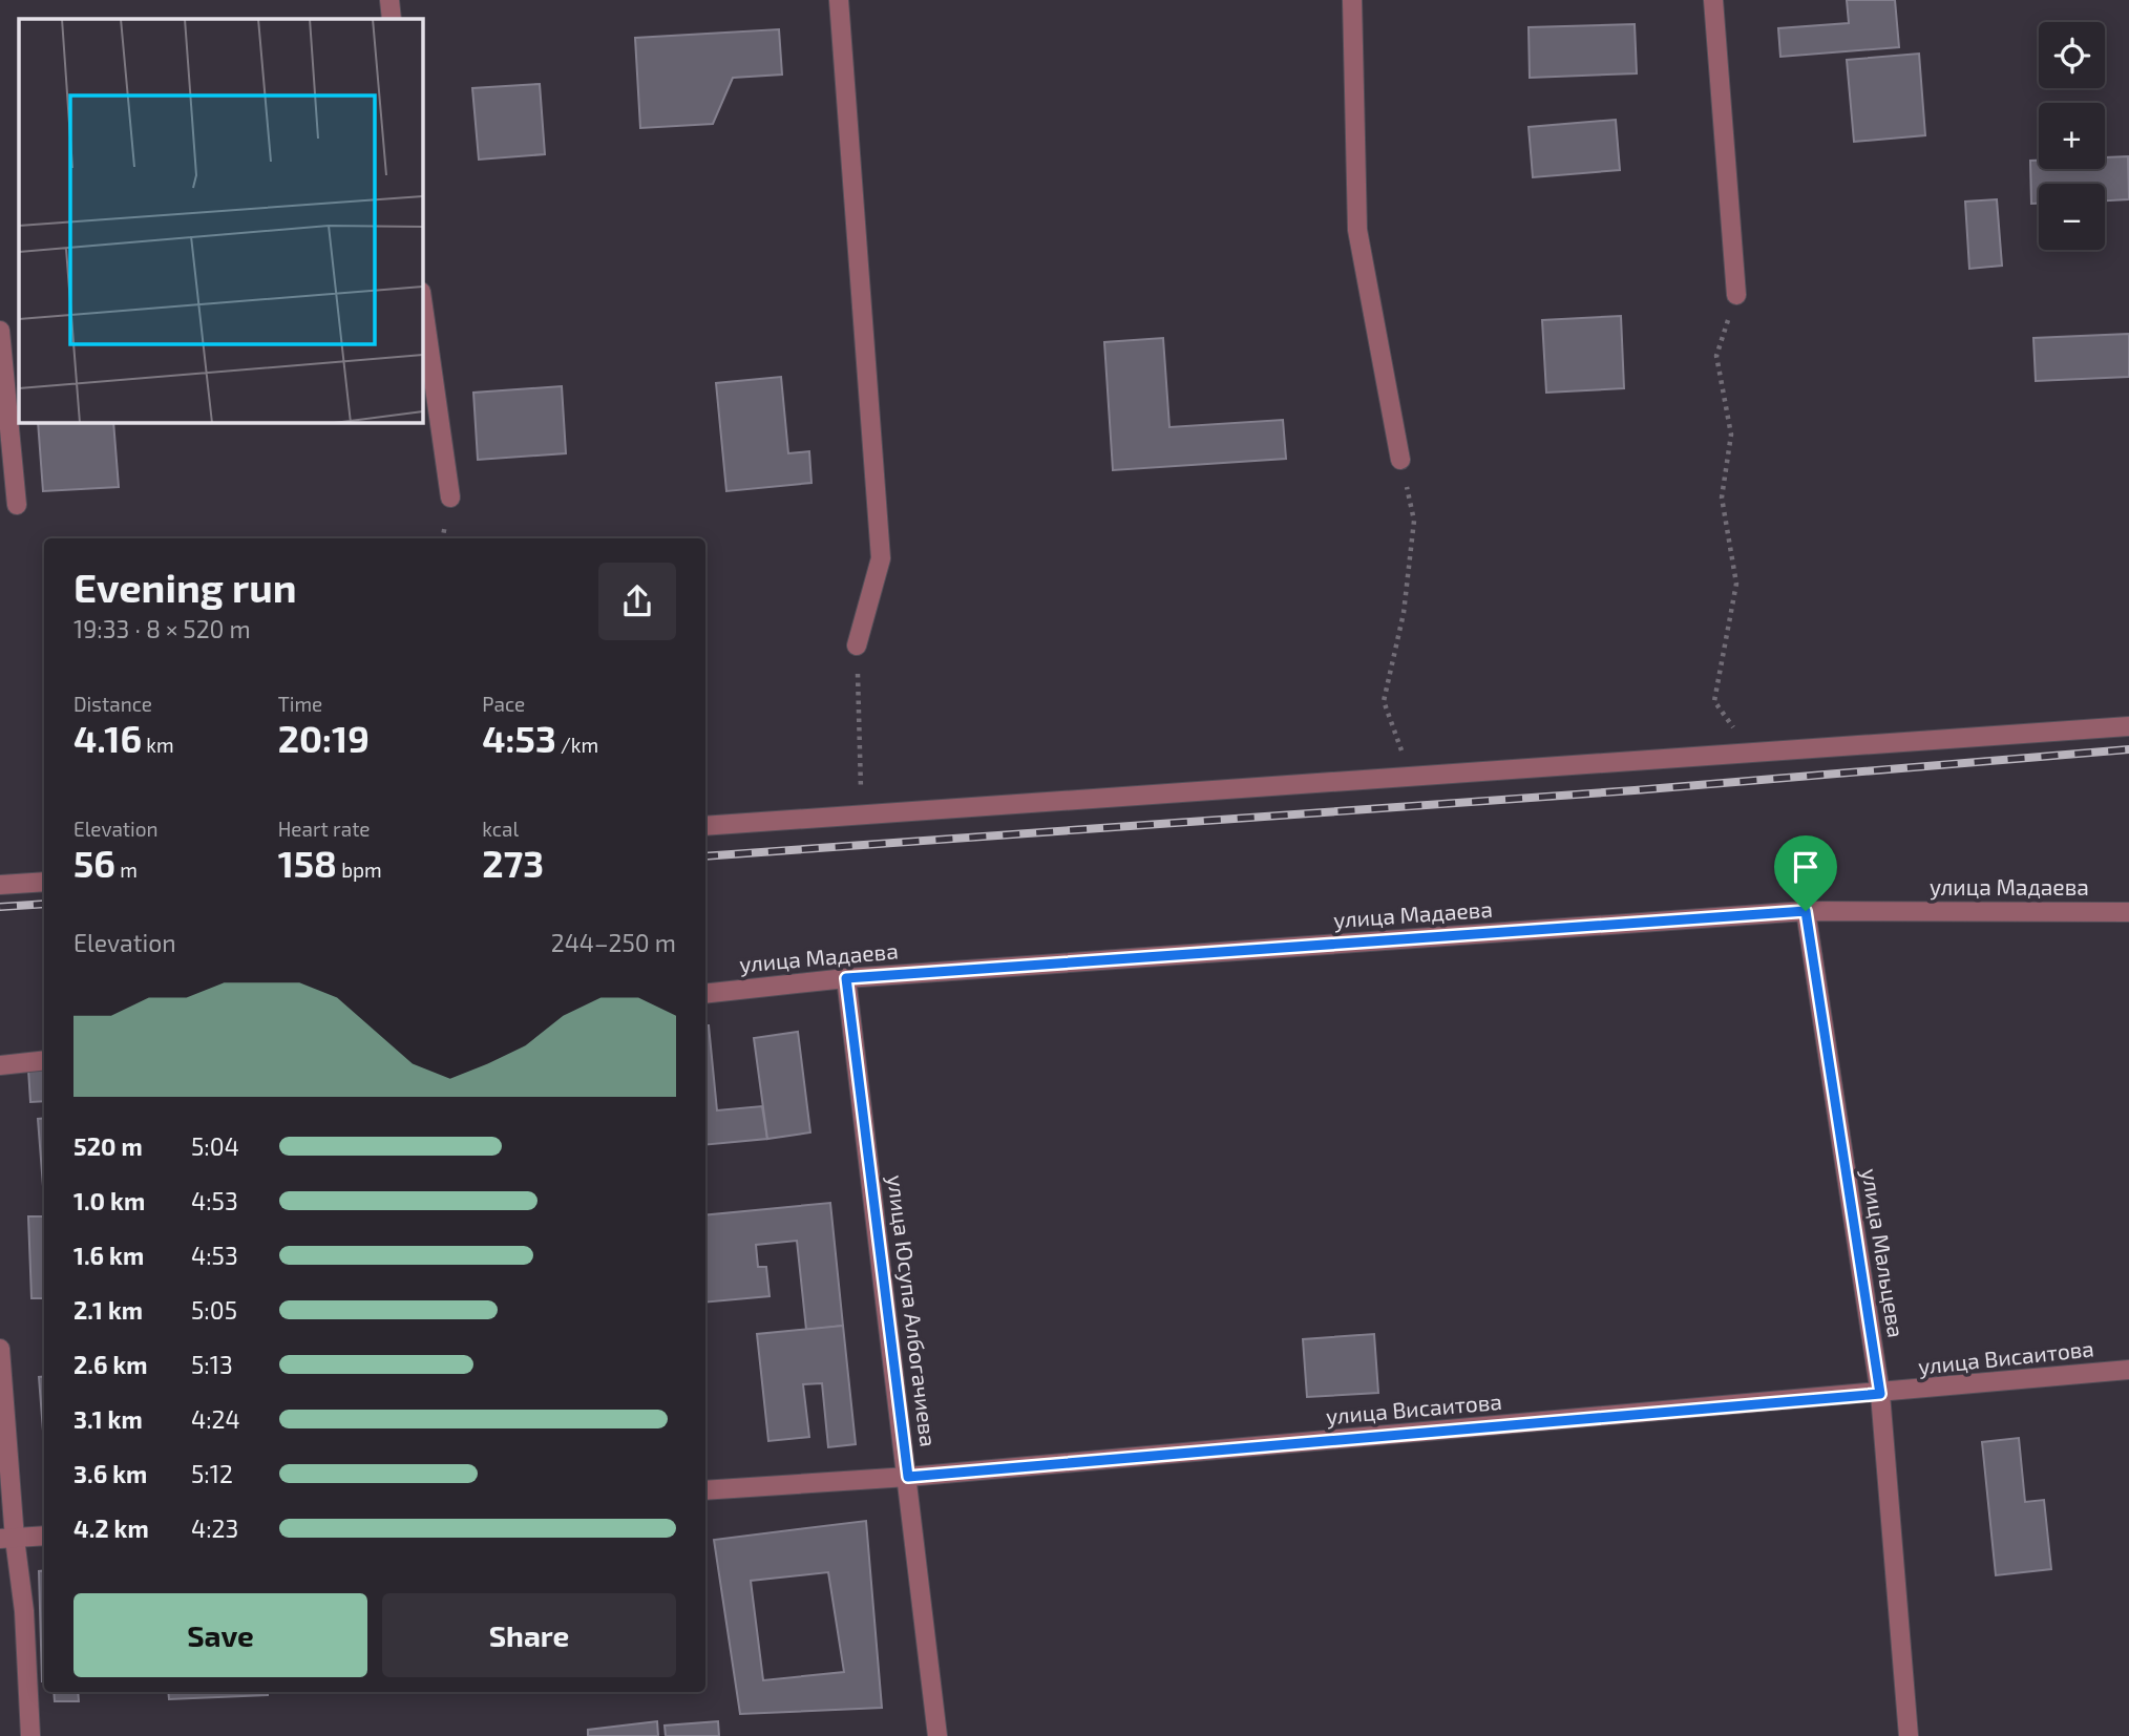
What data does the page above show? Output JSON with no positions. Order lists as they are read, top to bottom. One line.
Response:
{"streets":{"street":["улица Мадаева","улица Мальцева","улица Юсупа Албогачиева","улица Висаитова"]},"crossings":[["улица Мадаева","улица Мальцева"],["улица Мадаева","улица Юсупа Албогачиева"],["улица Мальцева","улица Висаитова"],["улица Юсупа Албогачиева","улица Висаитова"]],"page":{"map_buttons":["+","−"],"heading":["Evening run","19:33 · 8 × 520 m"],"stats":[["Distance","4.16 km"],["Time","20:19"],["Pace","4:53 /km"],["Elevation","56 m"],["Heart rate","158 bpm"],["kcal","273"]],"chart":["Elevation","244–250 m"],"list":[{"name":"520 m","note":"5:04"},{"name":"1.0 km","note":"4:53"},{"name":"1.6 km","note":"4:53"},{"name":"2.1 km","note":"5:05"},{"name":"2.6 km","note":"5:13"},{"name":"3.1 km","note":"4:24"},{"name":"3.6 km","note":"5:12"},{"name":"4.2 km","note":"4:23"}],"buttons":["Save","Share"]}}
